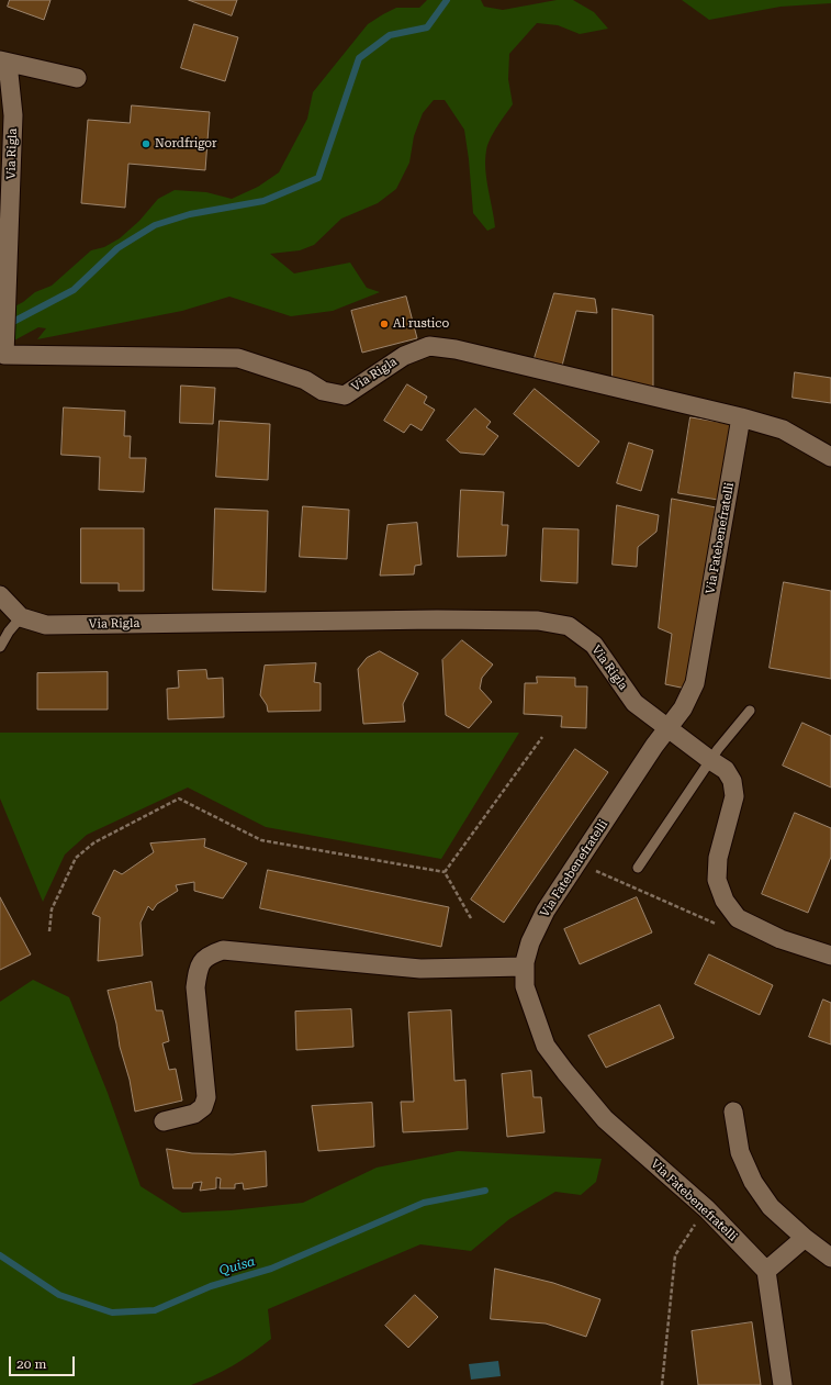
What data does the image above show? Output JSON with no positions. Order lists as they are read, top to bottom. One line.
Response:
{"streets":{"street":["Via Rigla","Via Fatebenefratelli"]},"crossings":[["Via Rigla","Via Fatebenefratelli"]],"water":["Quisa"],"places":["Nordfrigor","Al rustico"],"scale_bar":"20 m"}
